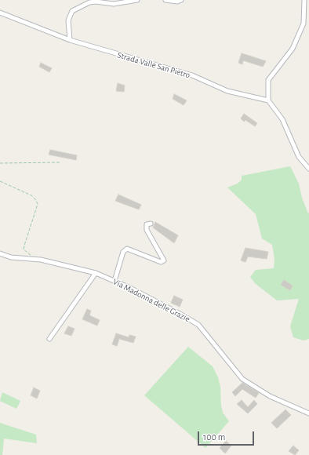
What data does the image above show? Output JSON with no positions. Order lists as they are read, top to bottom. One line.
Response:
{"streets":{"street":["Strada Valle San Pietro","Via Madonna delle Grazie"]},"scale_bar":"100 m"}
